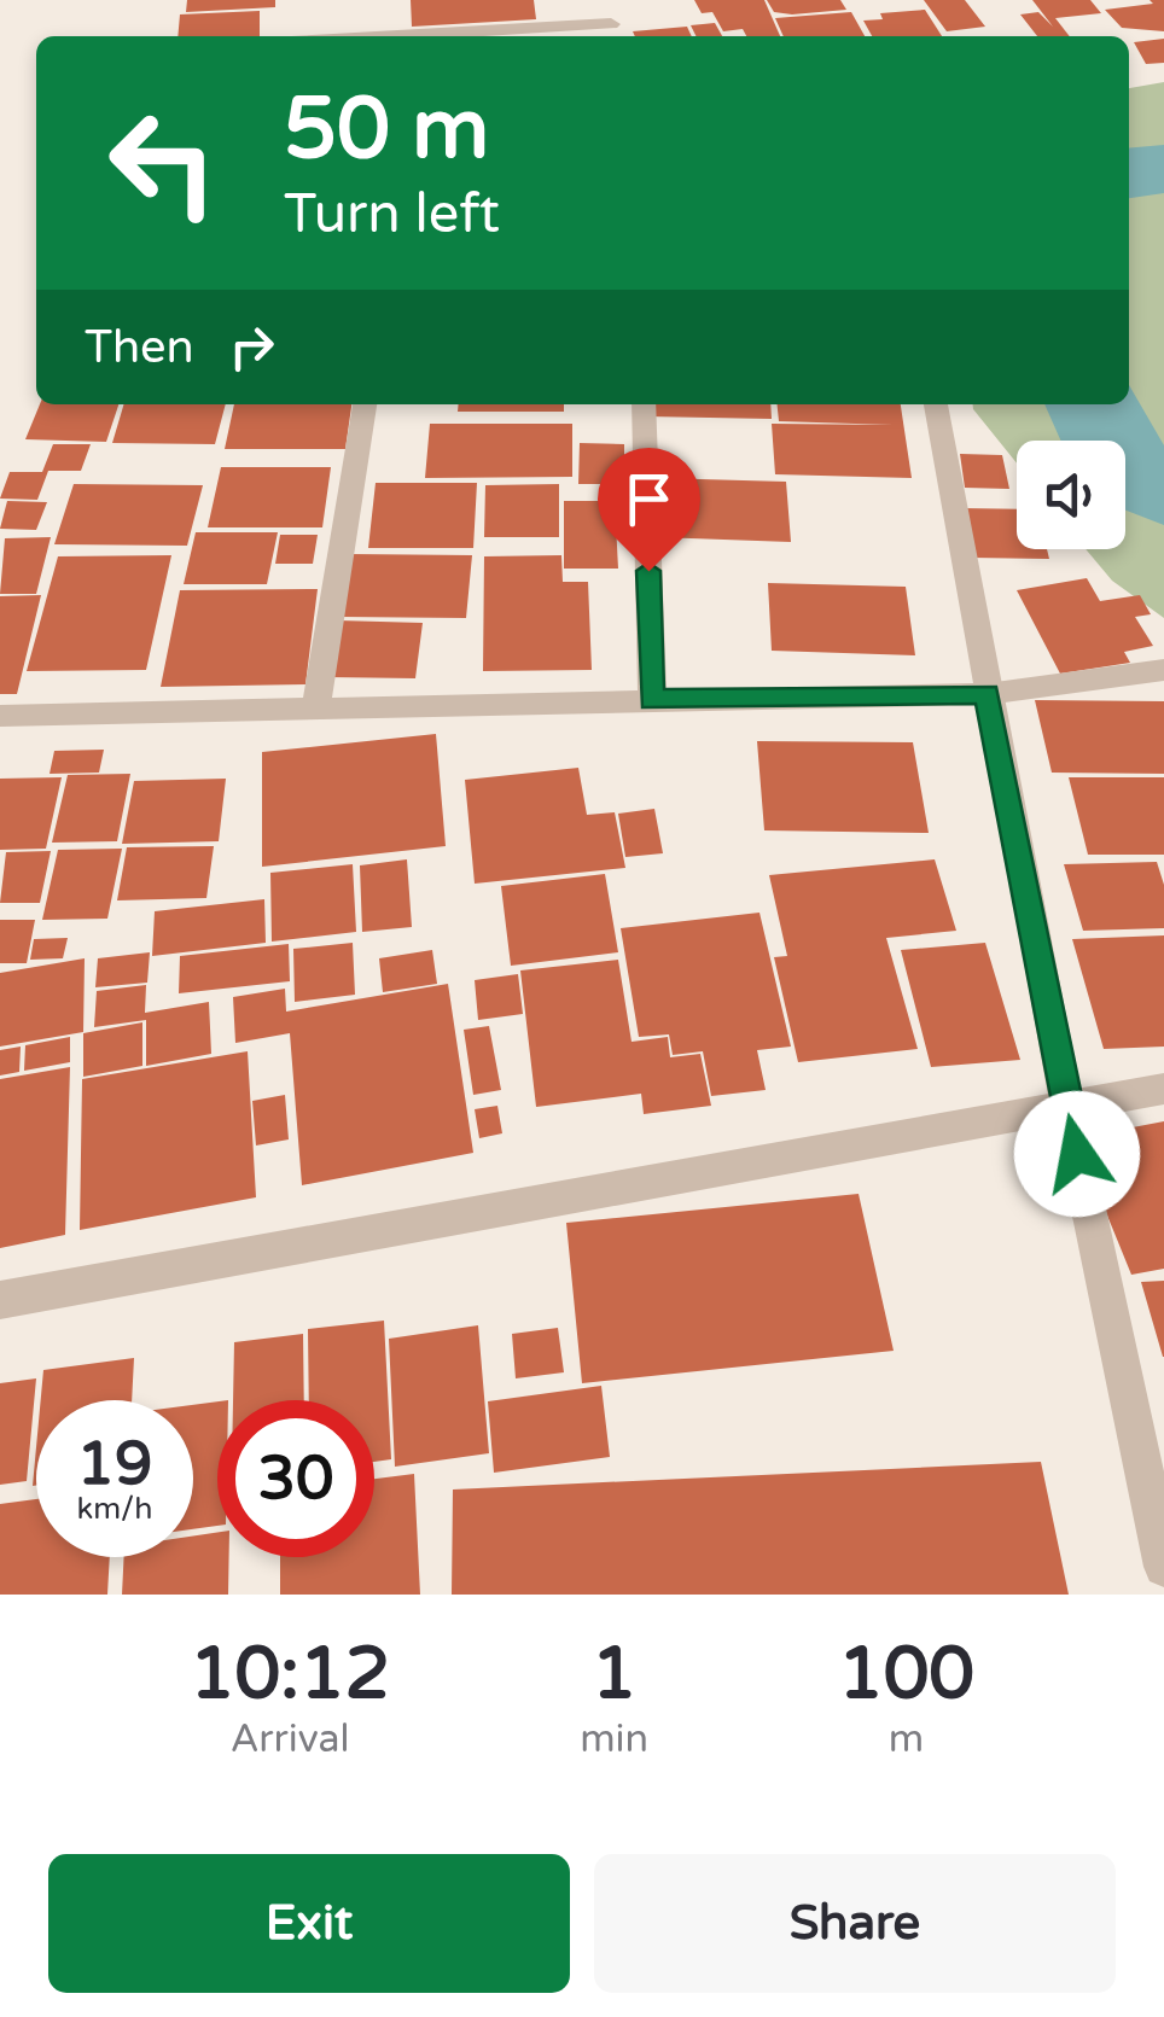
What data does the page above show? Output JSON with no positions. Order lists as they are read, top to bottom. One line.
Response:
{"page":{"turn":["50 m","Turn left"],"then":"Then","speed":"19 km/h","limit":"30","eta":["10:12","Arrival","1","min","100","m"],"buttons":["Exit","Share"]}}
